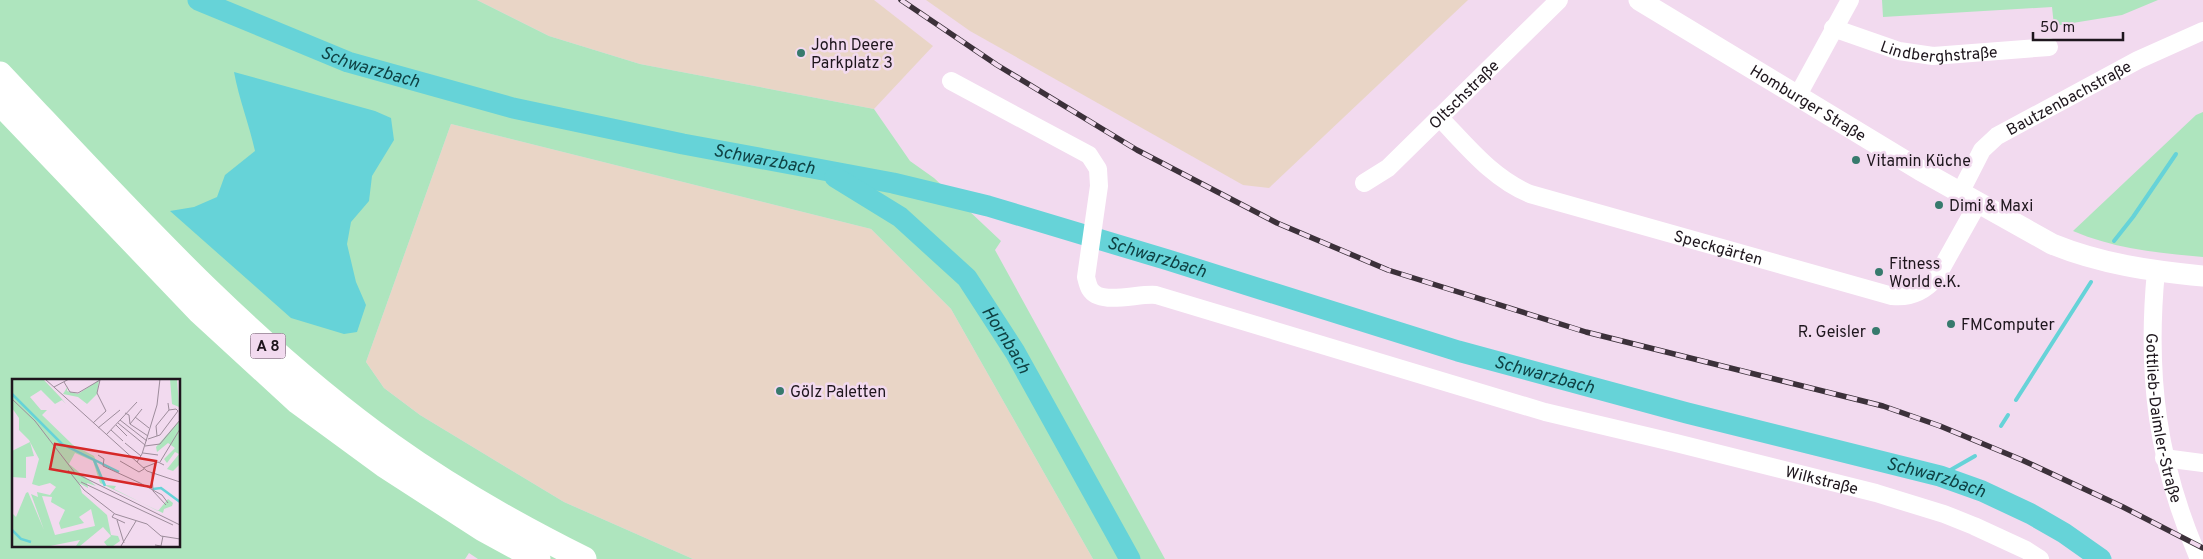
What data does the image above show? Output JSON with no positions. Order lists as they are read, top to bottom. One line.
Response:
{"streets":{"highway":["A 8"],"main road":["Homburger Straße"],"street":["Lindberghstraße","Oltschstraße","Bautzenbachstraße","Speckgärten","Gottlieb-Daimler-Straße","Wilkstraße"]},"crossings":[["Oltschstraße","Speckgärten"],["Bautzenbachstraße","Homburger Straße"],["Homburger Straße","Speckgärten"],["Homburger Straße","Gottlieb-Daimler-Straße"]],"water":["Schwarzbach","Hornbach"],"places":["John Deere Parkplatz 3","Vitamin Küche","Dimi & Maxi","Fitness World e.K.","FMComputer","R. Geisler","Gölz Paletten"],"scale_bar":"50 m"}
